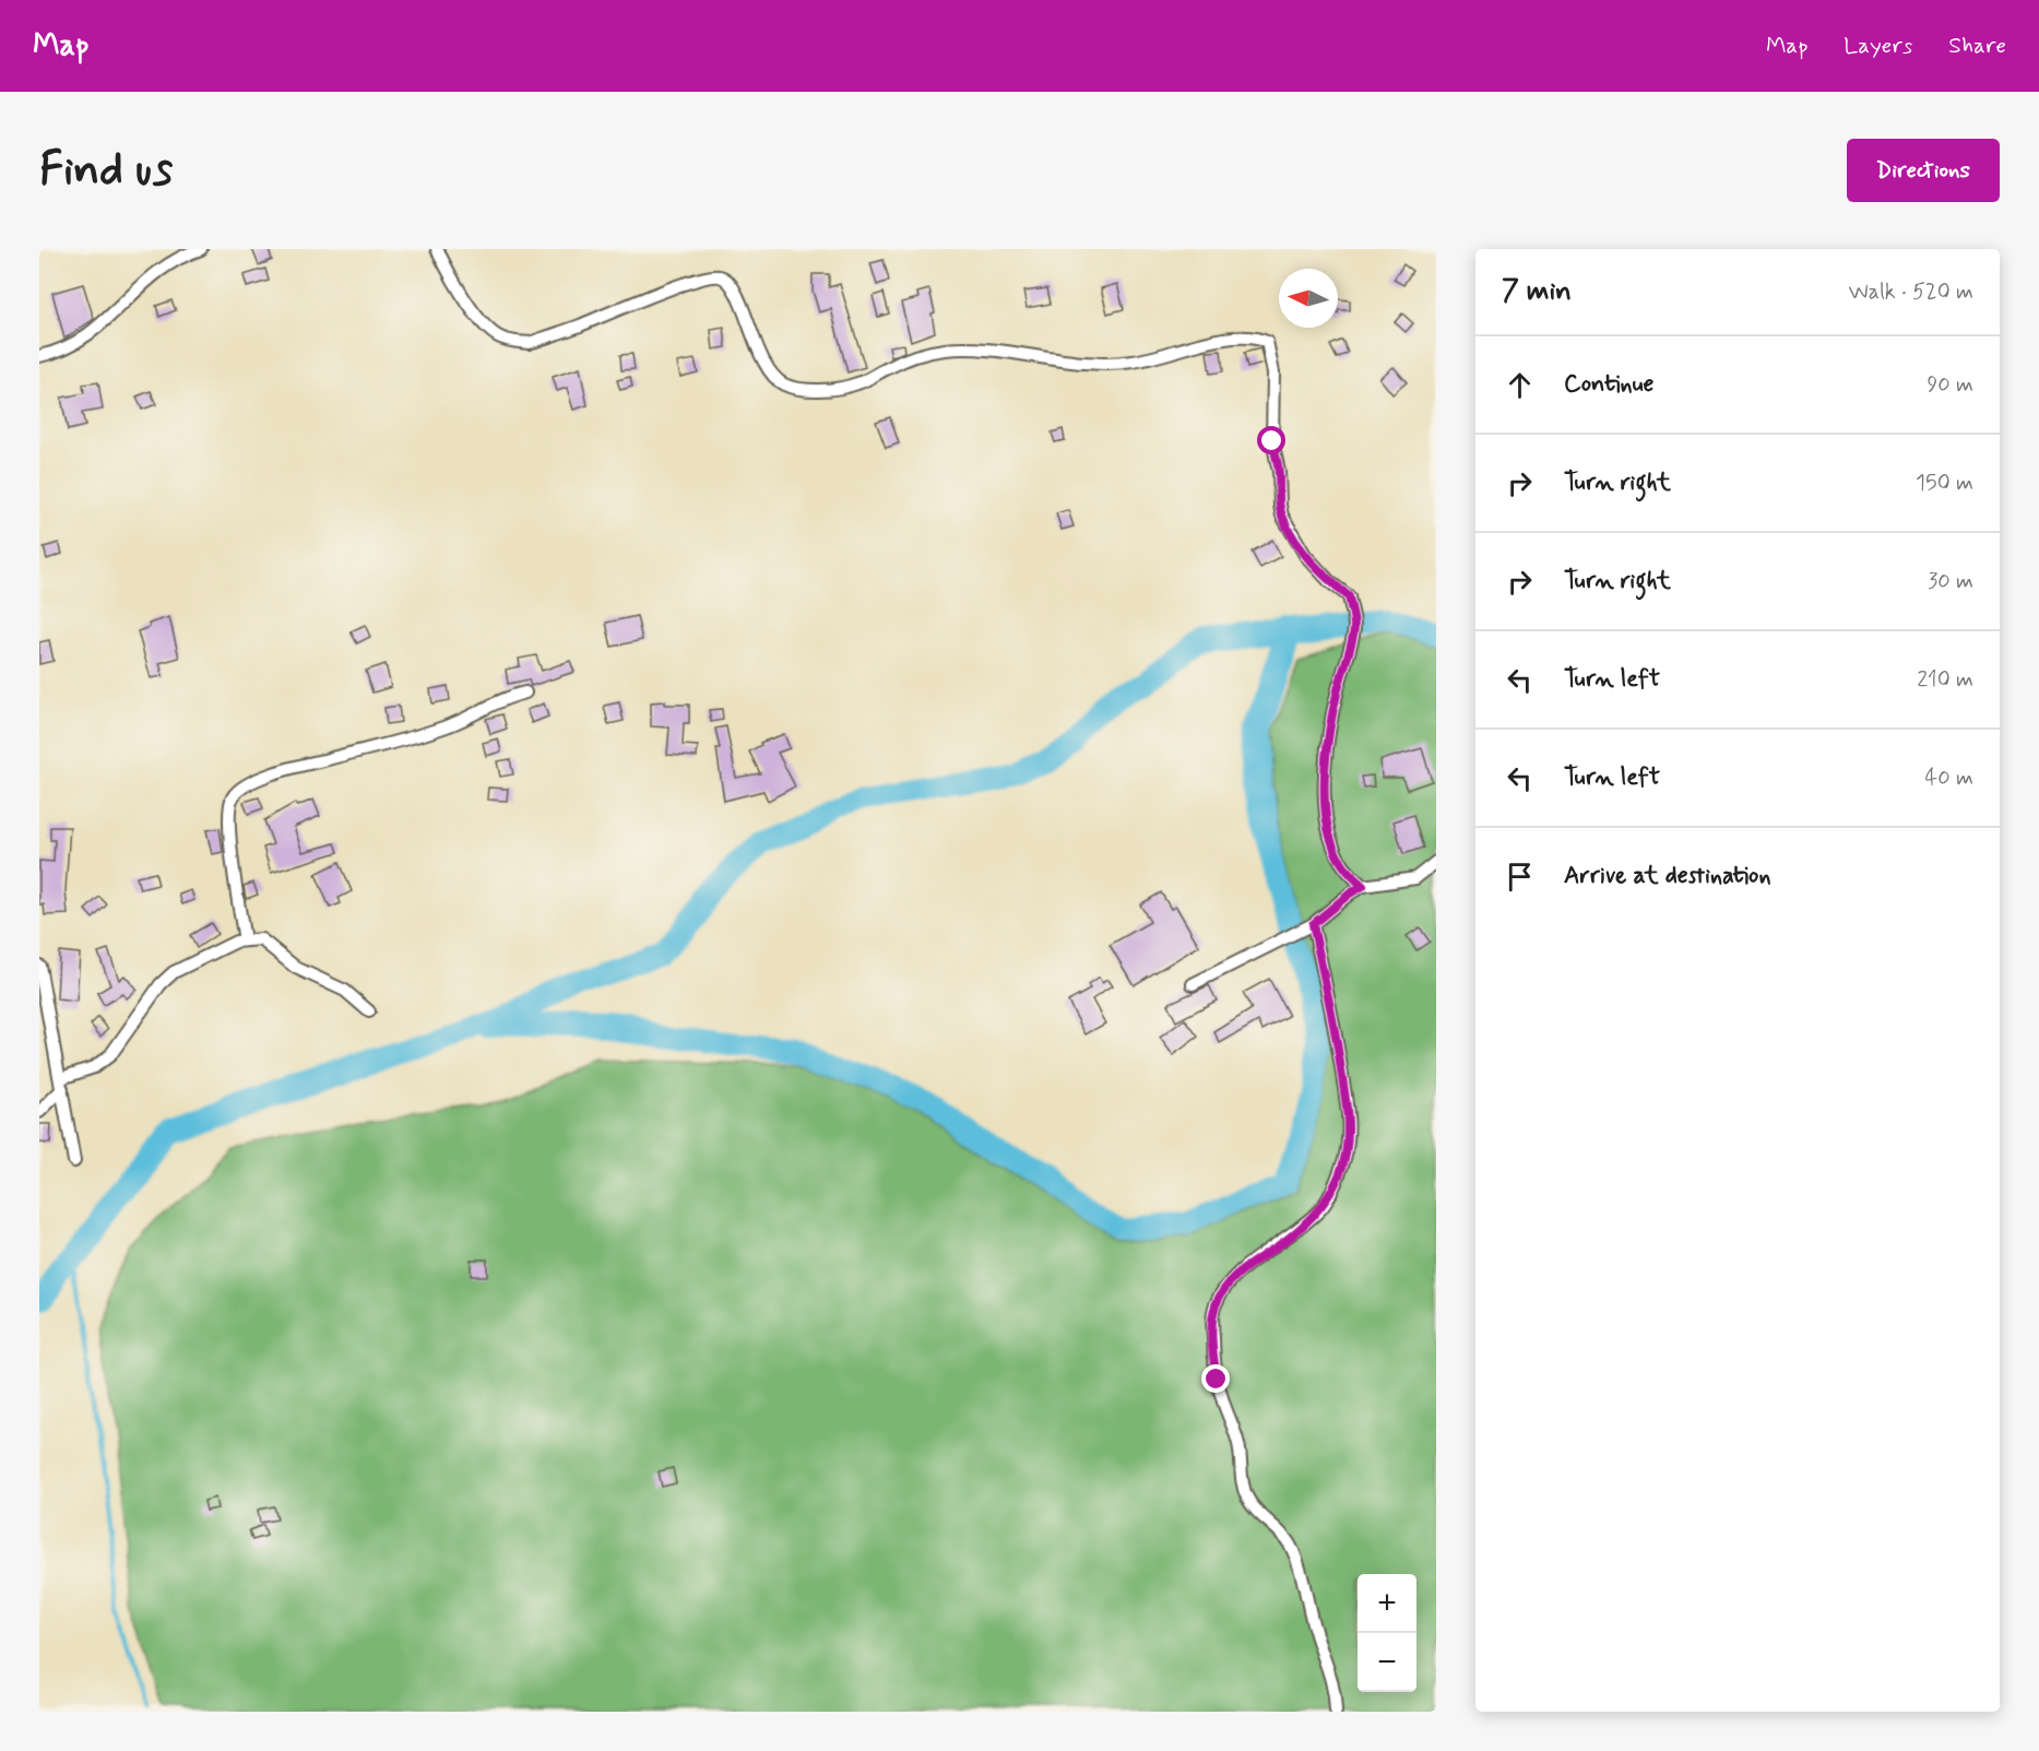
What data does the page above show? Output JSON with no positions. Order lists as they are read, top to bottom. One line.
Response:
{"north":"left","page":{"header":"Map","nav":["Map","Layers","Share"],"buttons":"Directions","title":"Find us","heading":["7 min","Walk · 520 m"],"list":[["Continue","90 m"],["Turn right","150 m"],["Turn right","30 m"],["Turn left","210 m"],["Turn left","40 m"],"Arrive at destination"],"map_buttons":["+","−"]}}
